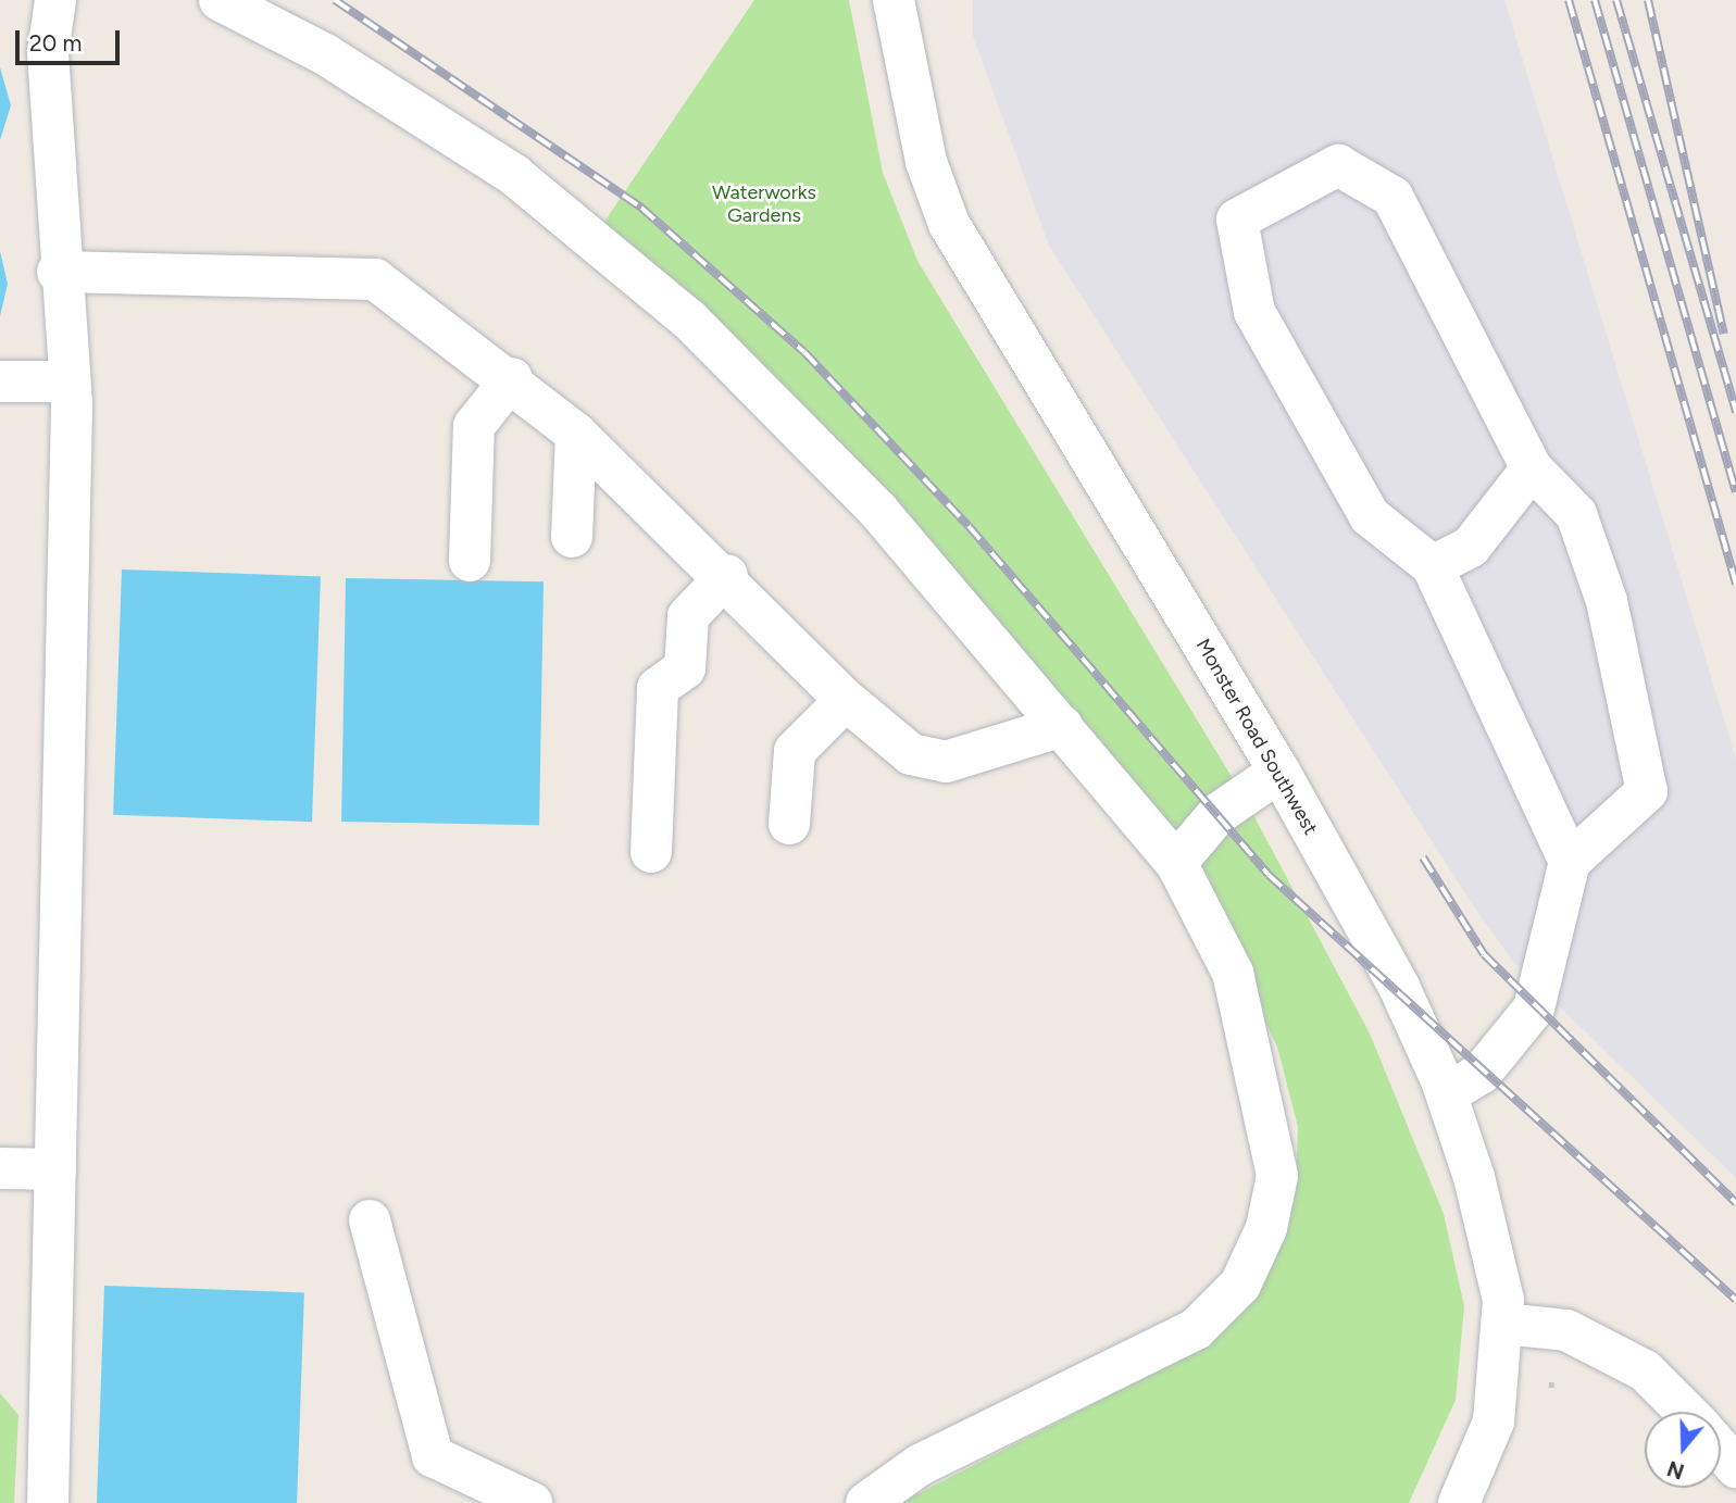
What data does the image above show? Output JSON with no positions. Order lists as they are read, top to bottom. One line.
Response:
{"streets":{"street":["Monster Road Southwest"]},"parks":["Waterworks Gardens"],"scale_bar":"20 m","north":"bottom"}
